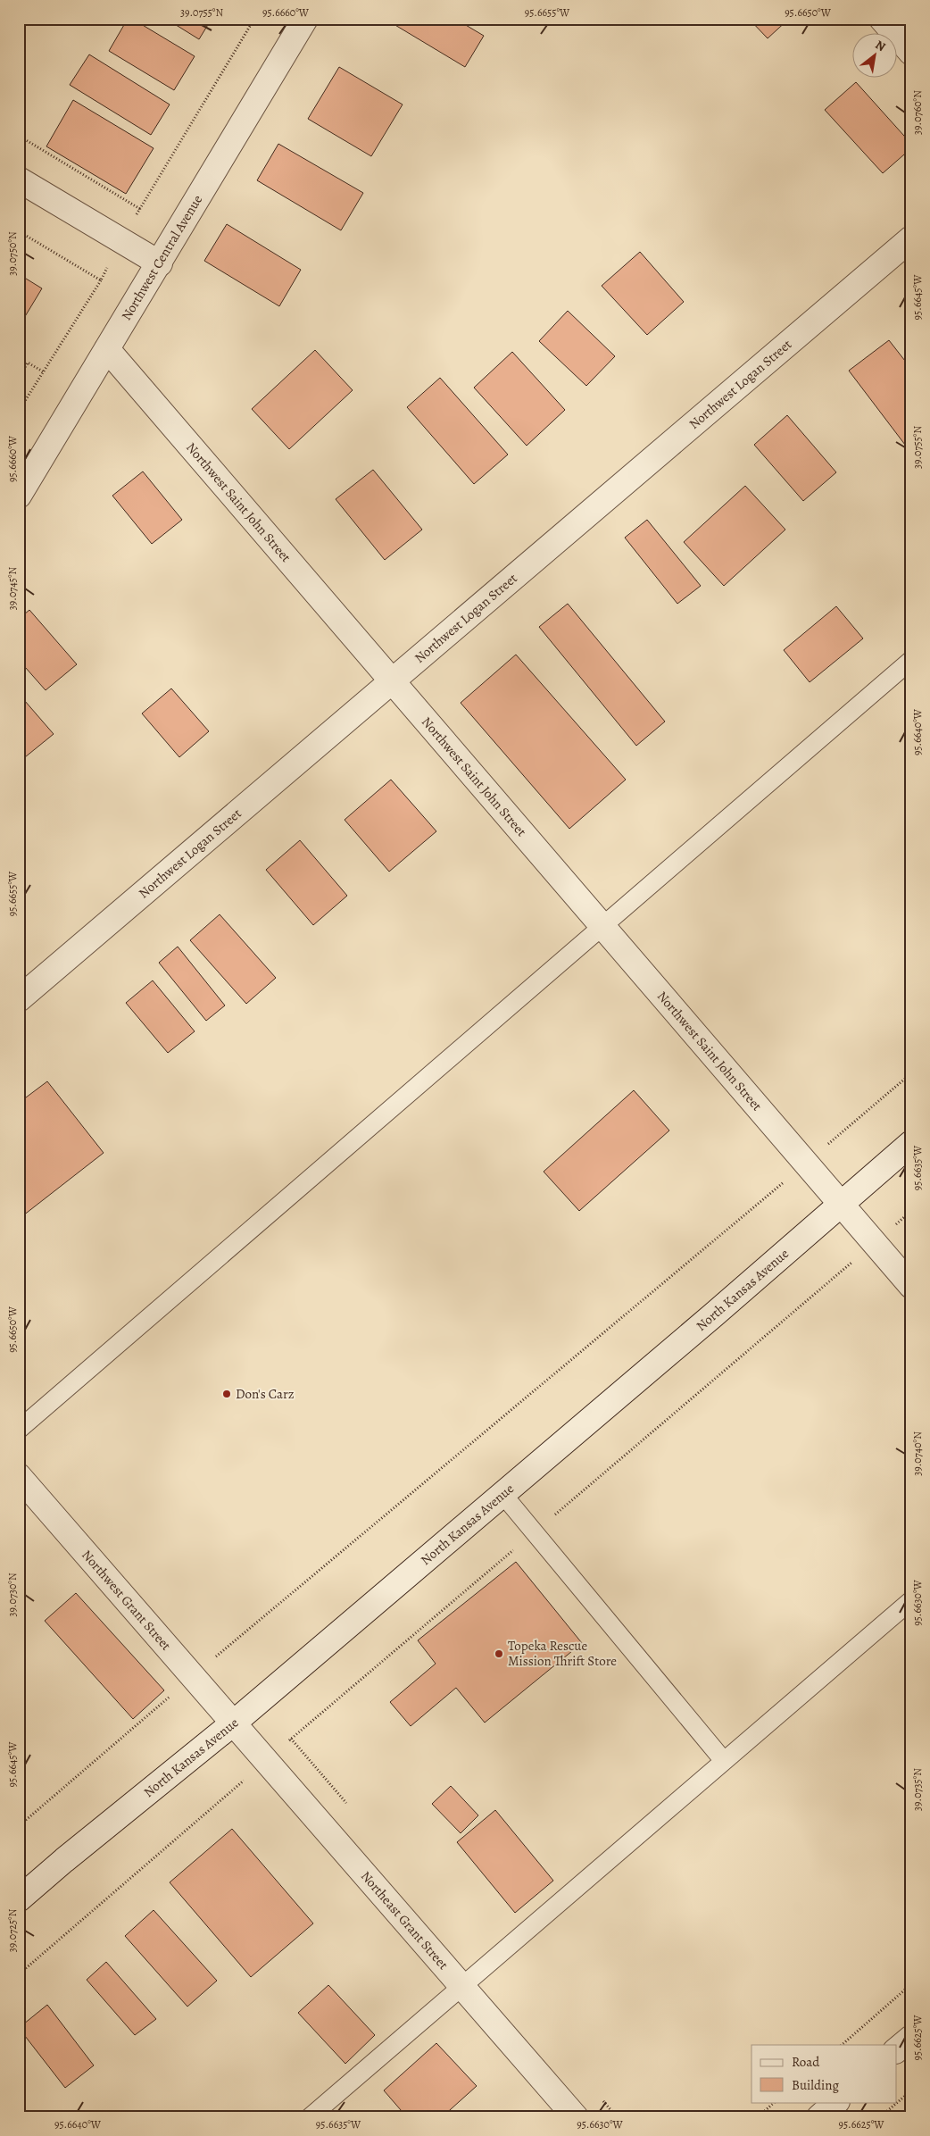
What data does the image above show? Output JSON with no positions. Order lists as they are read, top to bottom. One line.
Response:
{"streets":{"street":["Northwest Central Avenue","Northwest Logan Street","Northwest Saint John Street","North Kansas Avenue","Northwest Grant Street","Northeast Grant Street"]},"crossings":[["Northwest Central Avenue","Northwest Saint John Street"],["Northwest Logan Street","Northwest Saint John Street"],["Northwest Saint John Street","North Kansas Avenue"],["North Kansas Avenue","Northwest Grant Street"],["North Kansas Avenue","Northeast Grant Street"],["Northwest Grant Street","Northeast Grant Street"]],"places":["Don's Carz","Topeka Rescue Mission Thrift Store"],"legend":["Road","Building"],"north":"top right","coordinates":["39.0755°N","95.6660°W","95.6655°W","95.6650°W","39.0760°N","39.0750°N","95.6645°W","39.0745°N","95.6640°W","95.6635°W","39.0740°N","39.0730°N","95.6630°W","39.0735°N","39.0725°N","95.6625°W"]}
